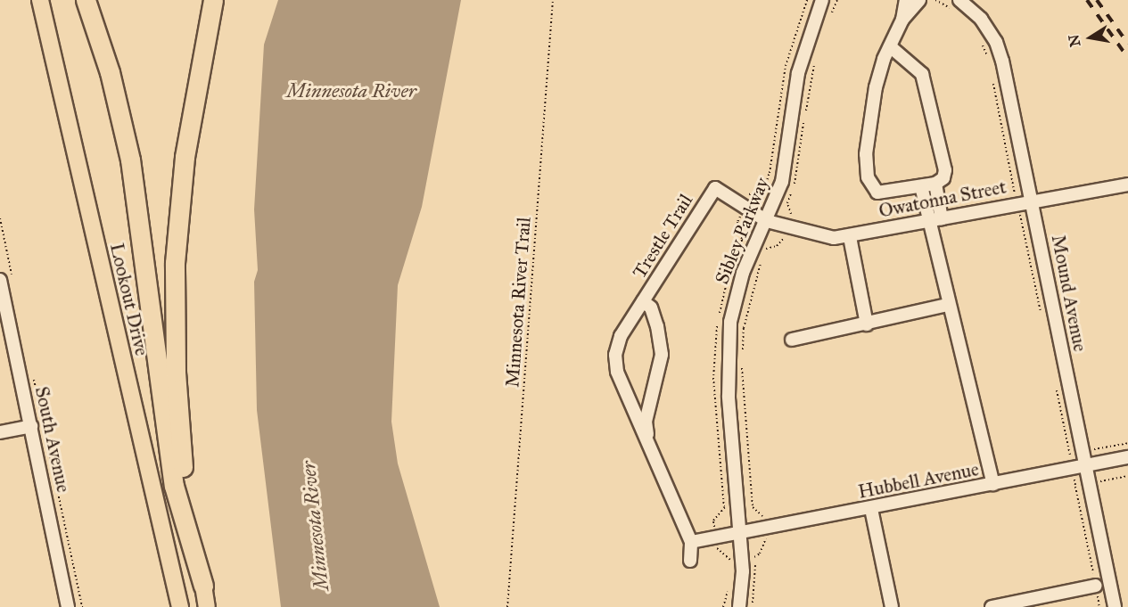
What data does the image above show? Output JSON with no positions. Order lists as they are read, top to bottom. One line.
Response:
{"streets":{"main road":["Lookout Drive"],"street":["Owatonna Street","Sibley Parkway","Trestle Trail","Mound Avenue","South Avenue","Hubbell Avenue"],"path":["Minnesota River Trail"]},"crossings":[["Owatonna Street","Sibley Parkway"],["Owatonna Street","Trestle Trail"],["Owatonna Street","Mound Avenue"],["Sibley Parkway","Trestle Trail"],["Sibley Parkway","Hubbell Avenue"],["Trestle Trail","Hubbell Avenue"],["Mound Avenue","Hubbell Avenue"]],"water":["Minnesota River"],"north":"left"}
